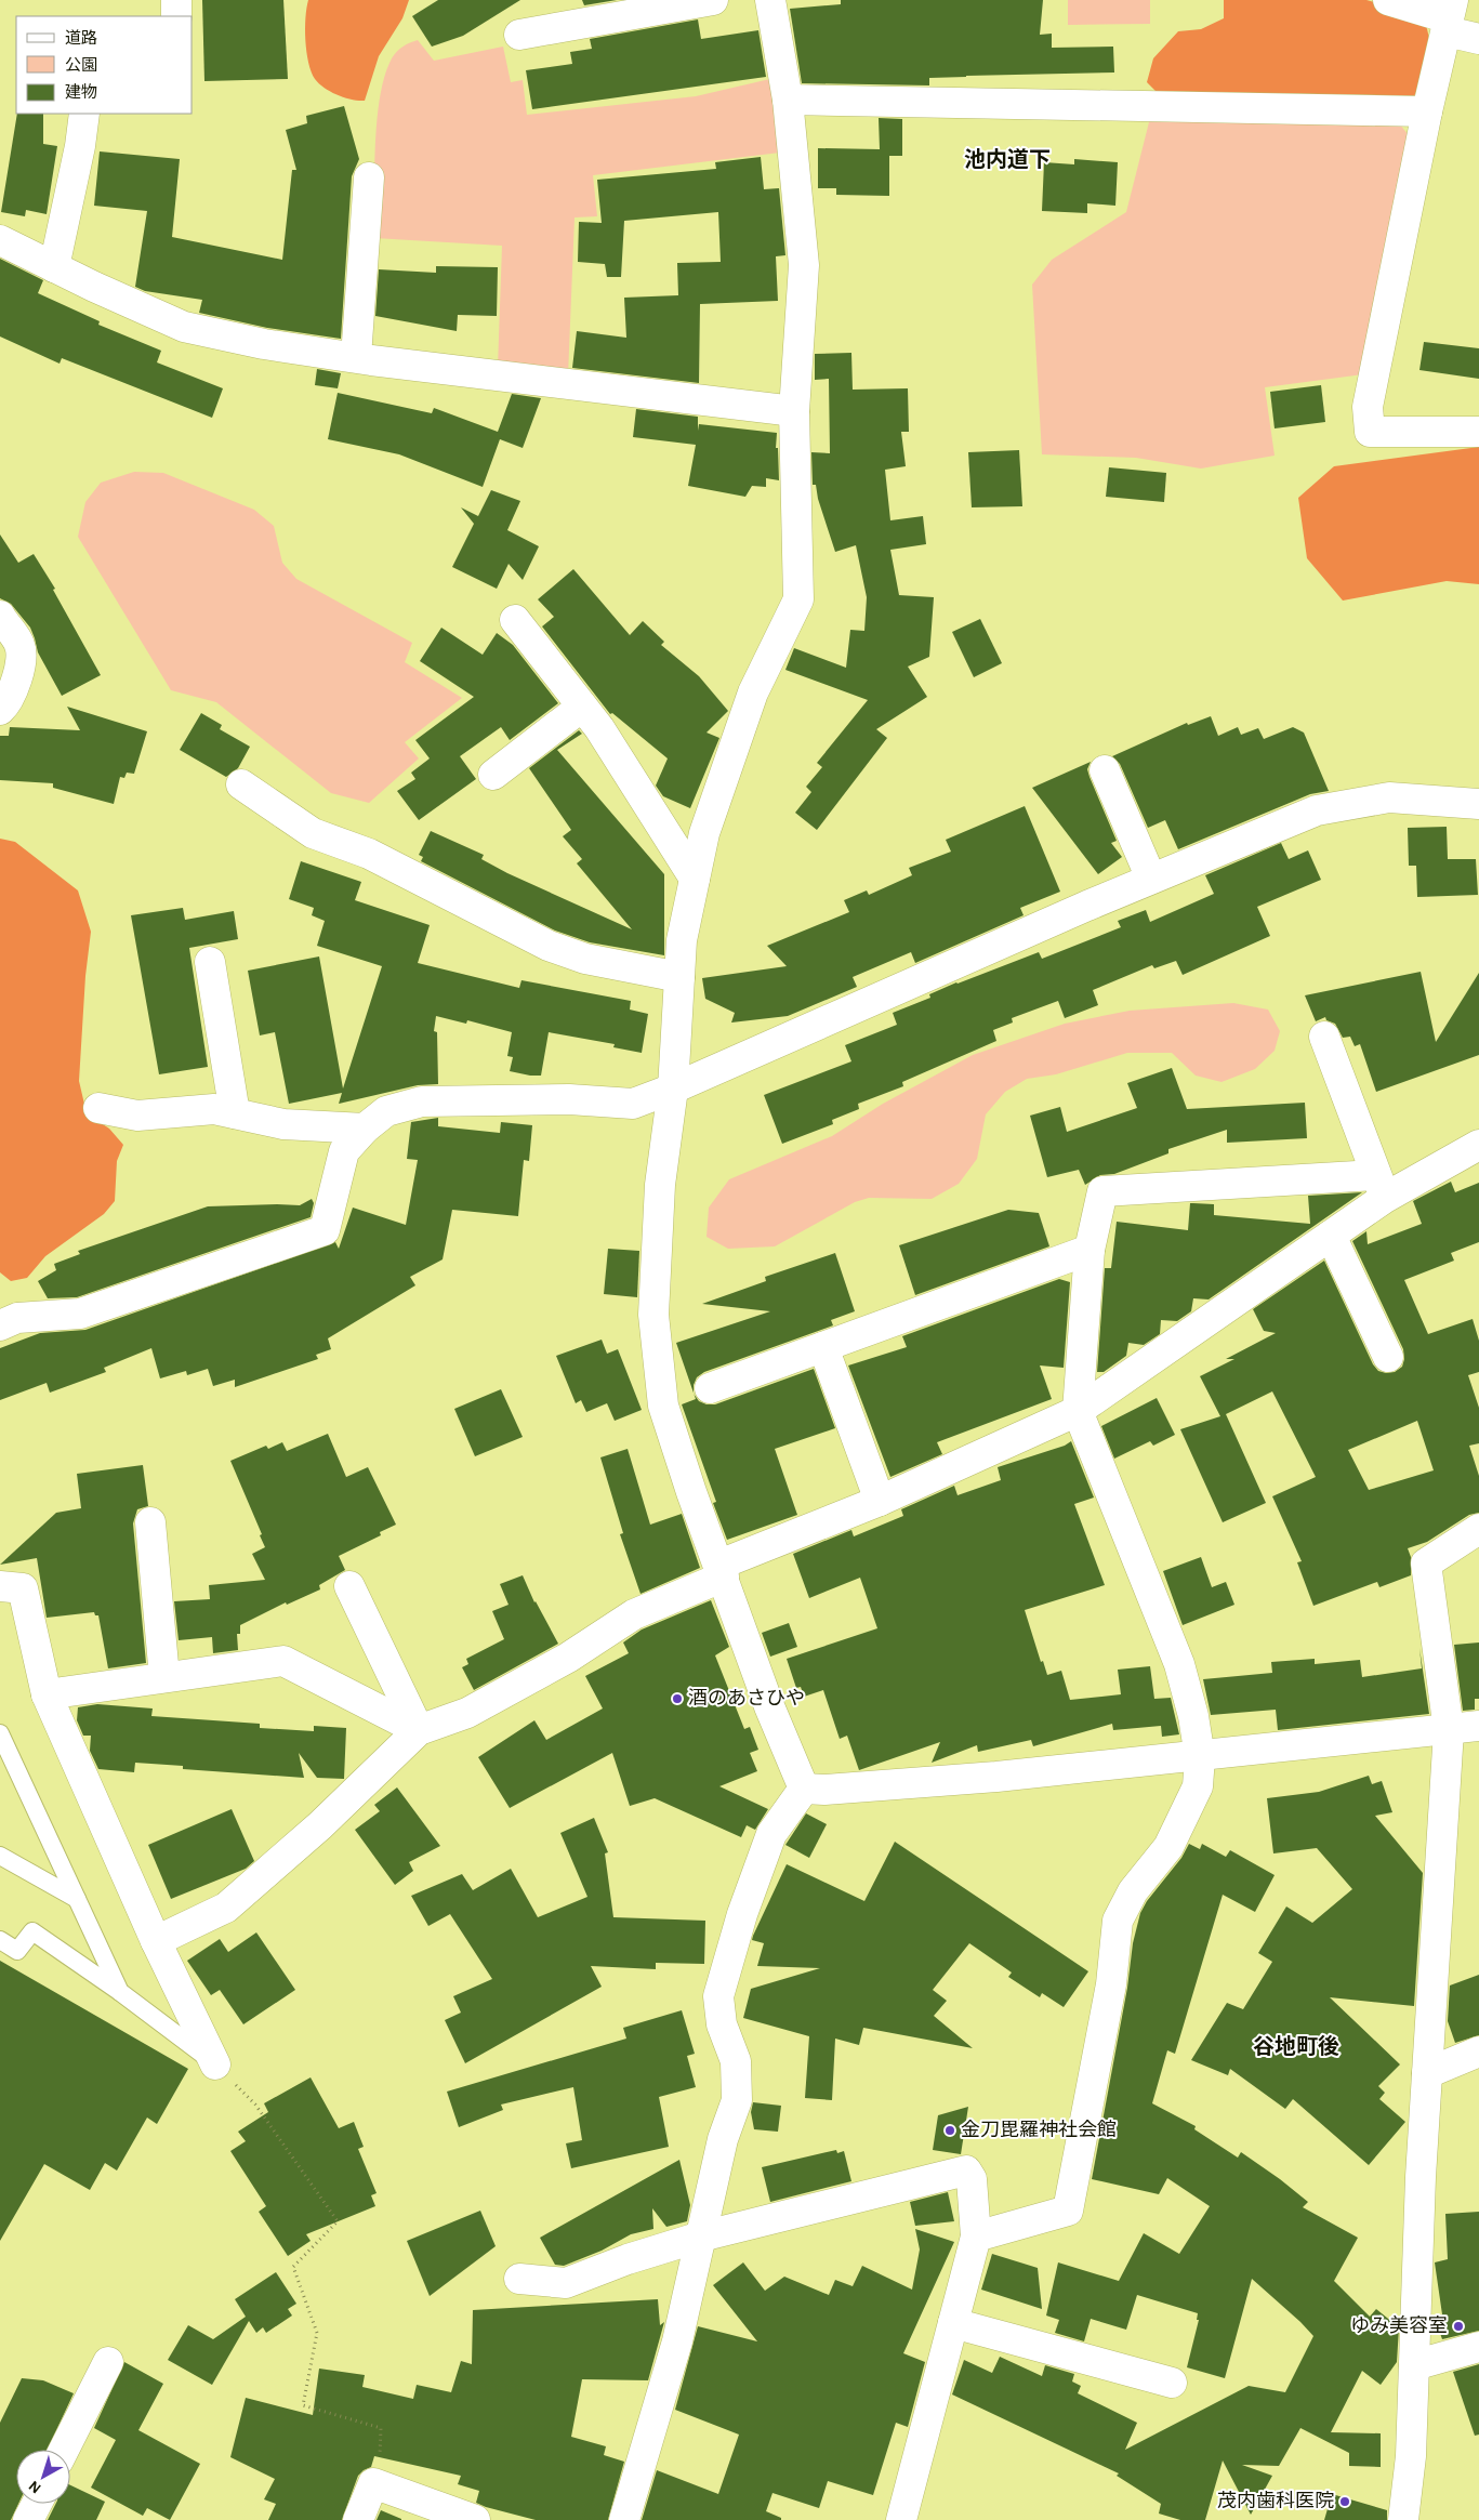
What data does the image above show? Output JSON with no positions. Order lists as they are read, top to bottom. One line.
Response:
{"districts":["池内道下","谷地町後"],"places":["酒のあさひや","金刀毘羅神社会館","ゆみ美容室","茂内歯科医院"],"legend":["道路","公園","建物"],"north":"bottom left"}
